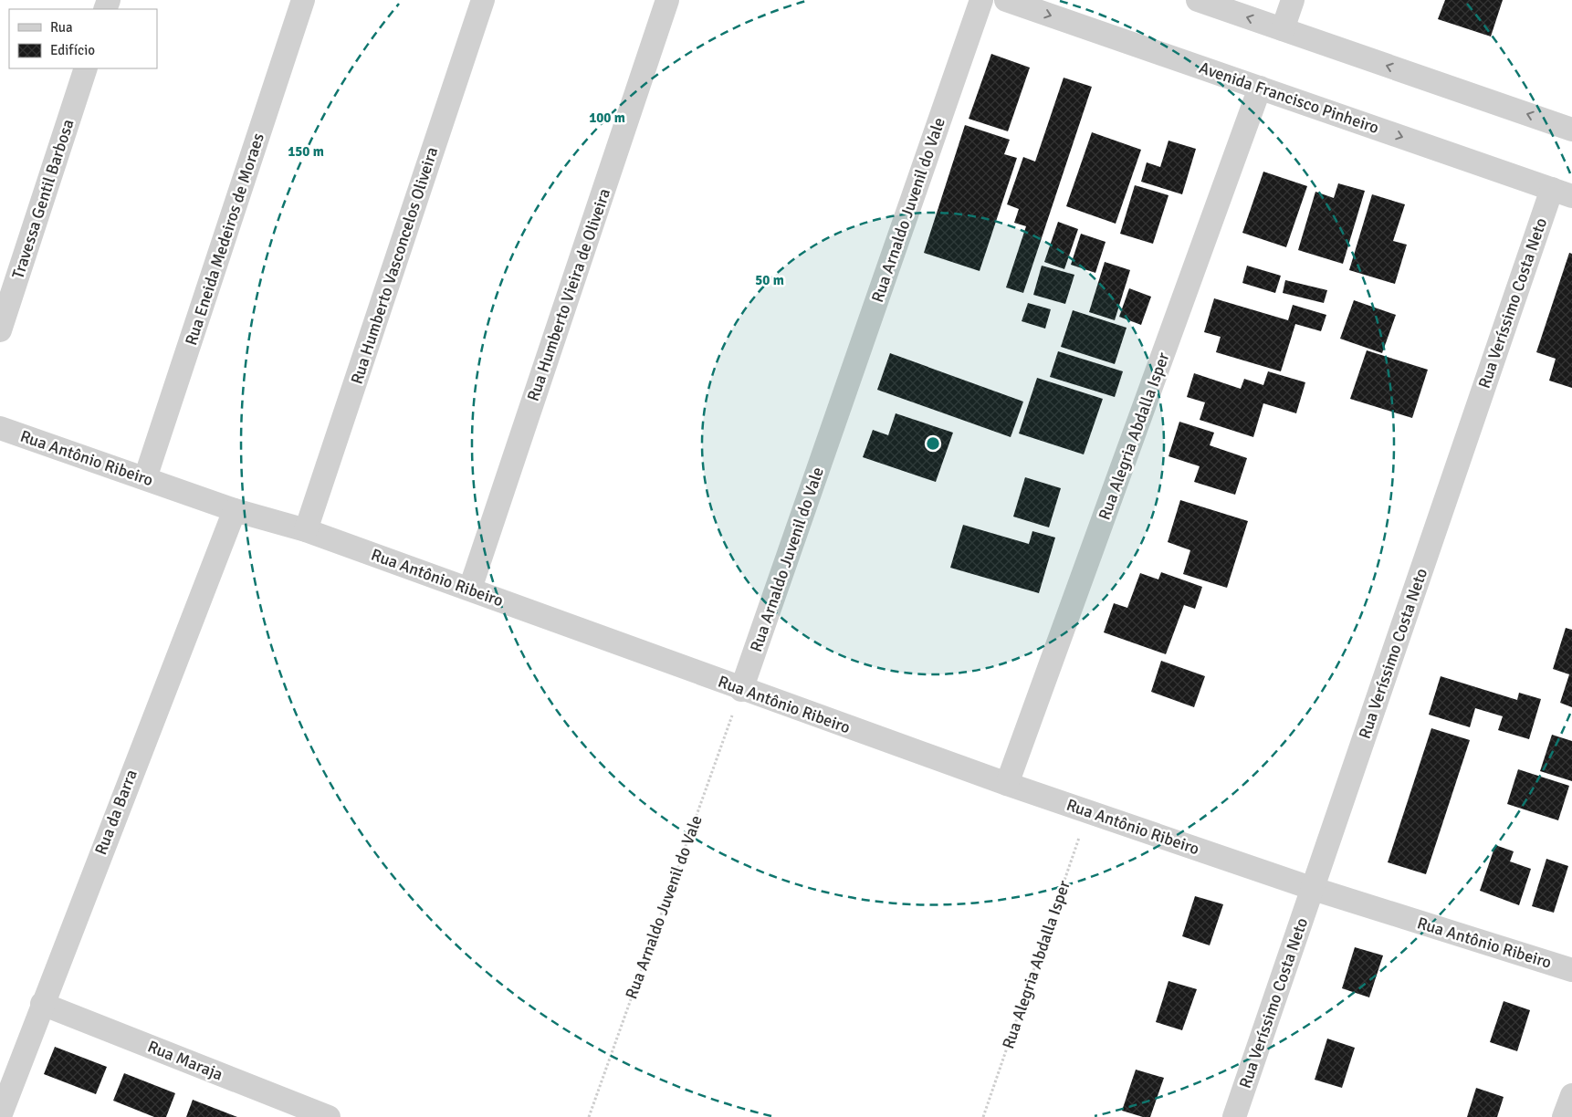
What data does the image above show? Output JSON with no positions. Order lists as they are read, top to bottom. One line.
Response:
{"streets":{"street":["Avenida Francisco Pinheiro","Travessa Gentil Barbosa","Rua Arnaldo Juvenil do Vale","Rua Eneida Medeiros de Moraes","Rua Humberto Vasconcelos Oliveira","Rua Humberto Vieira de Oliveira","Rua Veríssimo Costa Neto","Rua Alegria Abdalla Isper","Rua Antônio Ribeiro","Rua da Barra","Rua Maraja"]},"crossings":[["Avenida Francisco Pinheiro","Rua Veríssimo Costa Neto"],["Avenida Francisco Pinheiro","Rua Alegria Abdalla Isper"],["Rua Arnaldo Juvenil do Vale","Rua Antônio Ribeiro"],["Rua Eneida Medeiros de Moraes","Rua Antônio Ribeiro"],["Rua Humberto Vasconcelos Oliveira","Rua Antônio Ribeiro"],["Rua Humberto Vieira de Oliveira","Rua Antônio Ribeiro"],["Rua Veríssimo Costa Neto","Rua Antônio Ribeiro"],["Rua Alegria Abdalla Isper","Rua Antônio Ribeiro"],["Rua Antônio Ribeiro","Rua da Barra"],["Rua da Barra","Rua Maraja"]],"legend":["Rua","Edifício"],"rings":["100 m","150 m","50 m"]}
